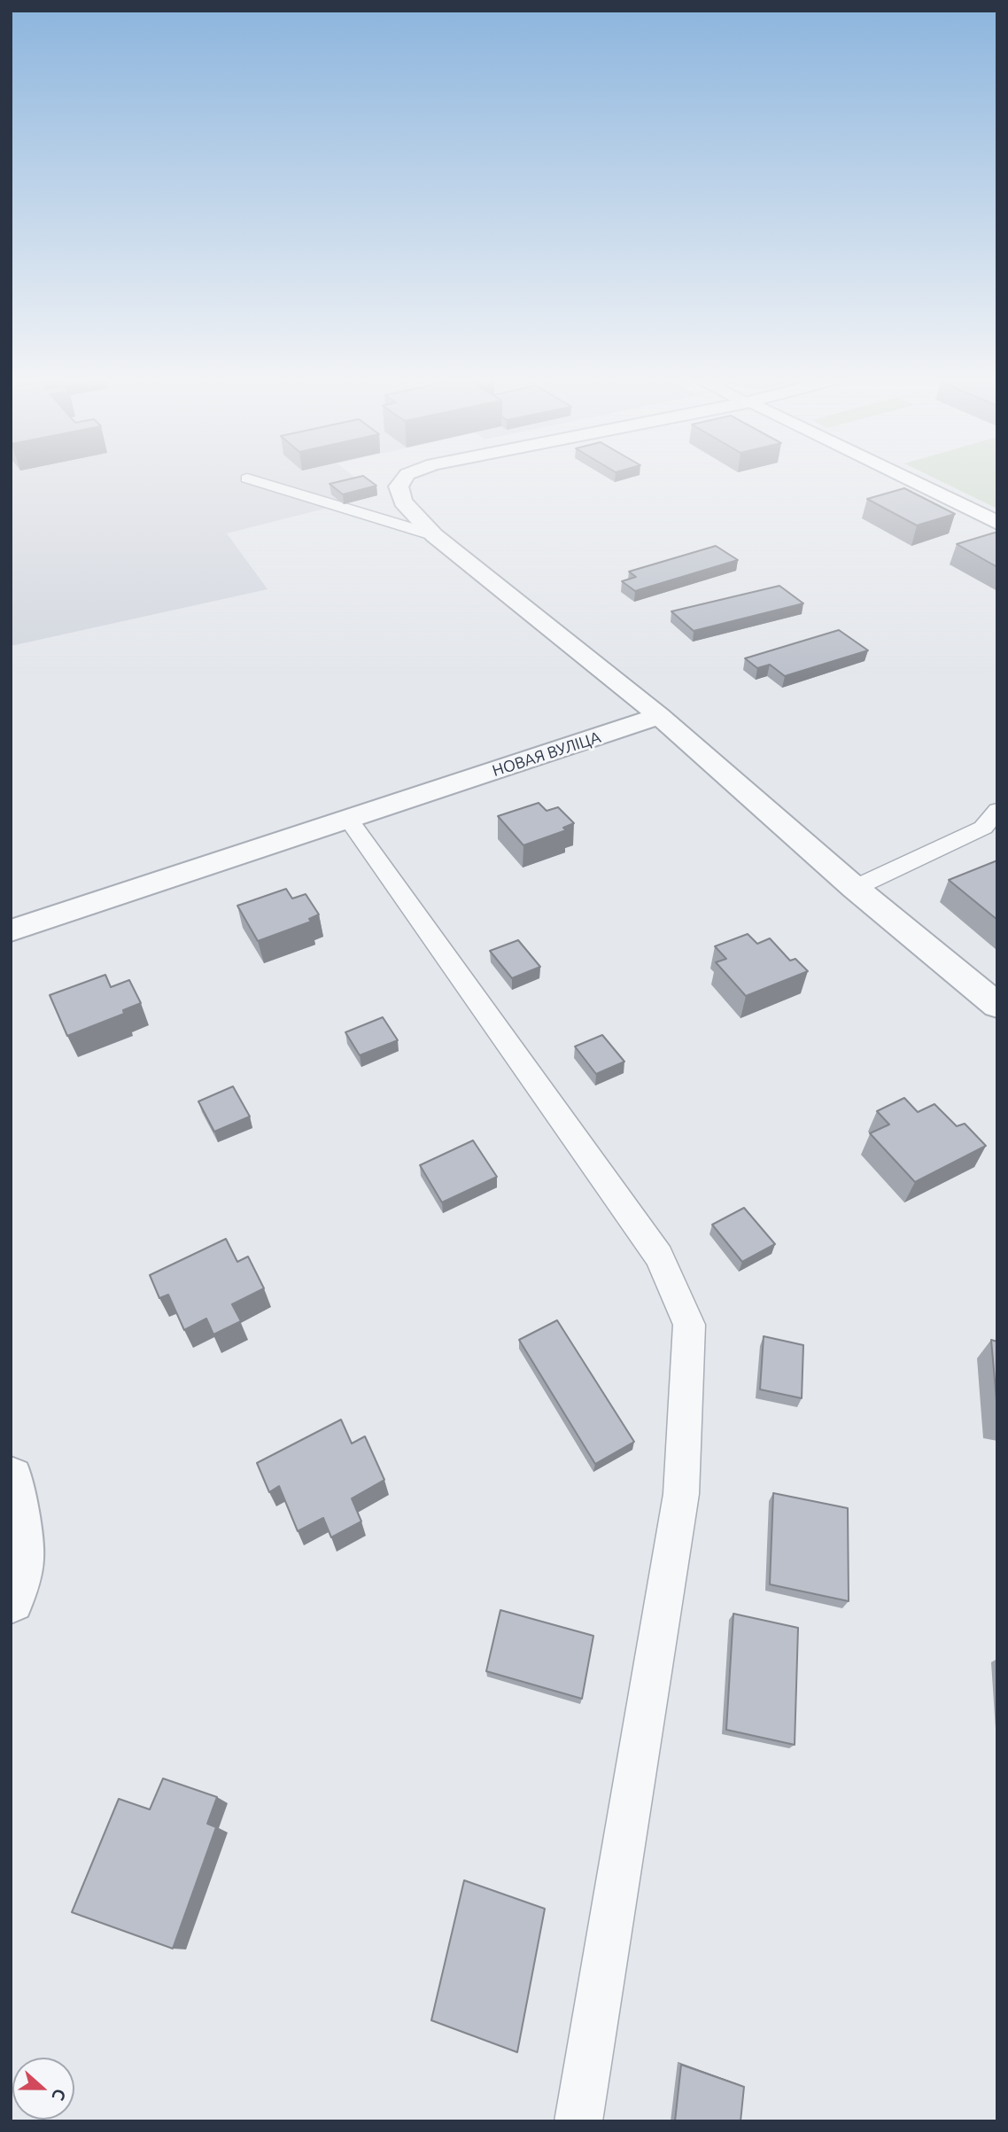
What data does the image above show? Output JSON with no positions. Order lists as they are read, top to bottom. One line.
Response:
{"streets":{"street":["НОВАЯ ВУЛІЦА"]},"north":"right"}
